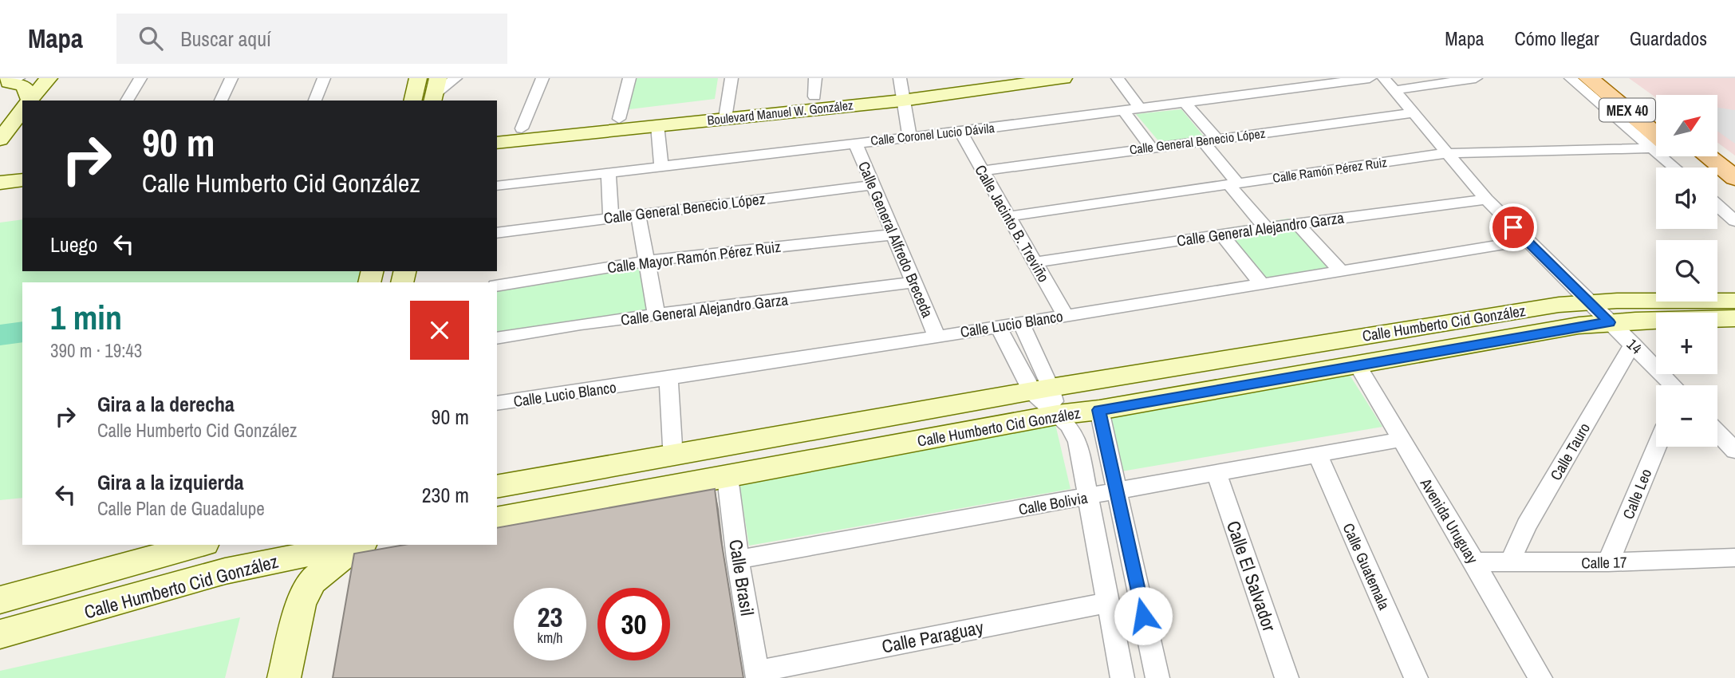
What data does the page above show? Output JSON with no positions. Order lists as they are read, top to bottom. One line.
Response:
{"streets":{"main road":["MEX 40"],"street":["Boulevard Manuel W. González","Calle Coronel Lucio Dávila","Calle General Benecio López","Calle Ramón Pérez Ruiz","Calle Jacinto B. Treviño","Calle General Alejandro Garza","Calle General Alfredo Breceda","Calle Mayor Ramón Pérez Ruiz","Calle Humberto Cid González","Calle Lucio Blanco","14","Calle Tauro","Calle Leo","Calle Bolivia","Avenida Uruguay","Calle 17","Calle Guatemala","Calle El Salvador","Calle Brasil","Calle Paraguay"]},"crossings":[["Calle Coronel Lucio Dávila","Calle Jacinto B. Treviño"],["Calle Coronel Lucio Dávila","Calle General Alfredo Breceda"],["Calle General Benecio López","Calle Jacinto B. Treviño"],["Calle General Benecio López","Calle General Alfredo Breceda"],["Calle General Benecio López","14"],["Calle Ramón Pérez Ruiz","Calle Jacinto B. Treviño"],["Calle Ramón Pérez Ruiz","14"],["Calle Jacinto B. Treviño","Calle General Alejandro Garza"],["Calle Jacinto B. Treviño","Calle Lucio Blanco"],["Calle General Alejandro Garza","Calle General Alfredo Breceda"],["Calle General Alejandro Garza","14"],["Calle General Alfredo Breceda","Calle Mayor Ramón Pérez Ruiz"],["Calle General Alfredo Breceda","Calle Lucio Blanco"],["Calle Humberto Cid González","14"],["Calle Humberto Cid González","Avenida Uruguay"],["Calle Humberto Cid González","Calle Brasil"],["Calle Lucio Blanco","14"],["14","Calle Tauro"],["Calle Tauro","Calle 17"],["Calle Leo","Calle 17"],["Calle Bolivia","Avenida Uruguay"],["Calle Bolivia","Calle Guatemala"],["Calle Bolivia","Calle El Salvador"],["Calle Bolivia","Calle Brasil"],["Avenida Uruguay","Calle 17"],["Calle Brasil","Calle Paraguay"]],"north":"top right","page":{"header":"Mapa","search":"Buscar aquí","nav":["Mapa","Cómo llegar","Guardados"],"map_buttons":["+","−"],"turn":["90 m","Calle Humberto Cid González"],"then":"Luego","heading":["1 min","390 m · 19:43"],"list":[{"name":"Gira a la derecha","note":"Calle Humberto Cid González","value":"90 m"},{"name":"Gira a la izquierda","note":"Calle Plan de Guadalupe","value":"230 m"}],"speed":"23 km/h","limit":"30"}}
